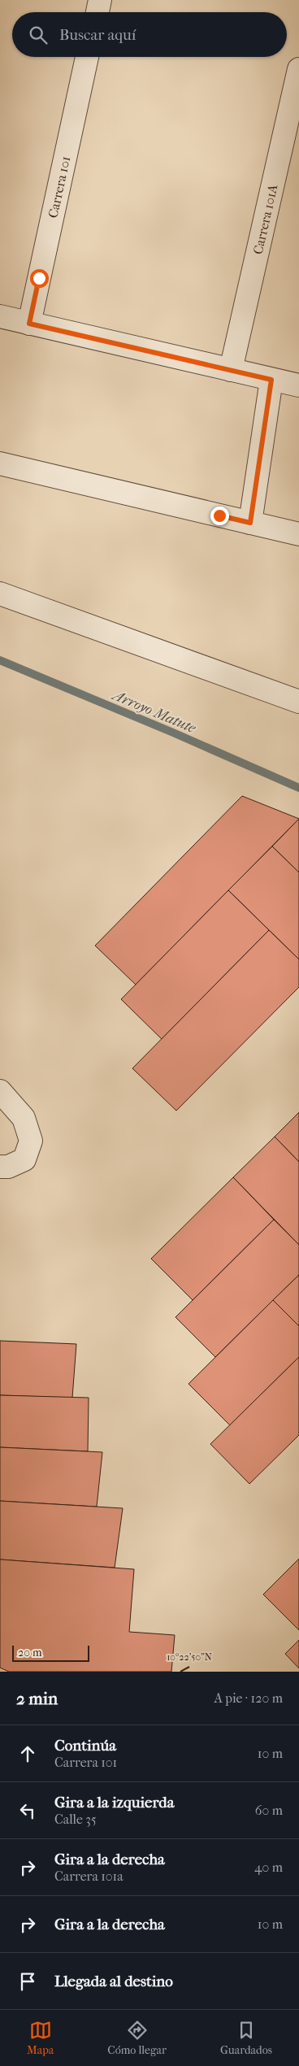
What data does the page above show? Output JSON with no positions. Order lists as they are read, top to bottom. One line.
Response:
{"streets":{"street":["Carrera 101","Carrera 101A"]},"water":["Arroyo Matute"],"scale_bar":"20 m","page":{"search":"Buscar aquí","scale":"20 m","heading":["2 min","A pie · 120 m"],"list":[["Continúa","Carrera 101","10 m"],["Gira a la izquierda","Calle 35","60 m"],["Gira a la derecha","Carrera 101a","40 m"],["Gira a la derecha","10 m"],"Llegada al destino"],"nav":["Mapa","Cómo llegar","Guardados"]},"coordinates":["10°22'50\"N"]}
